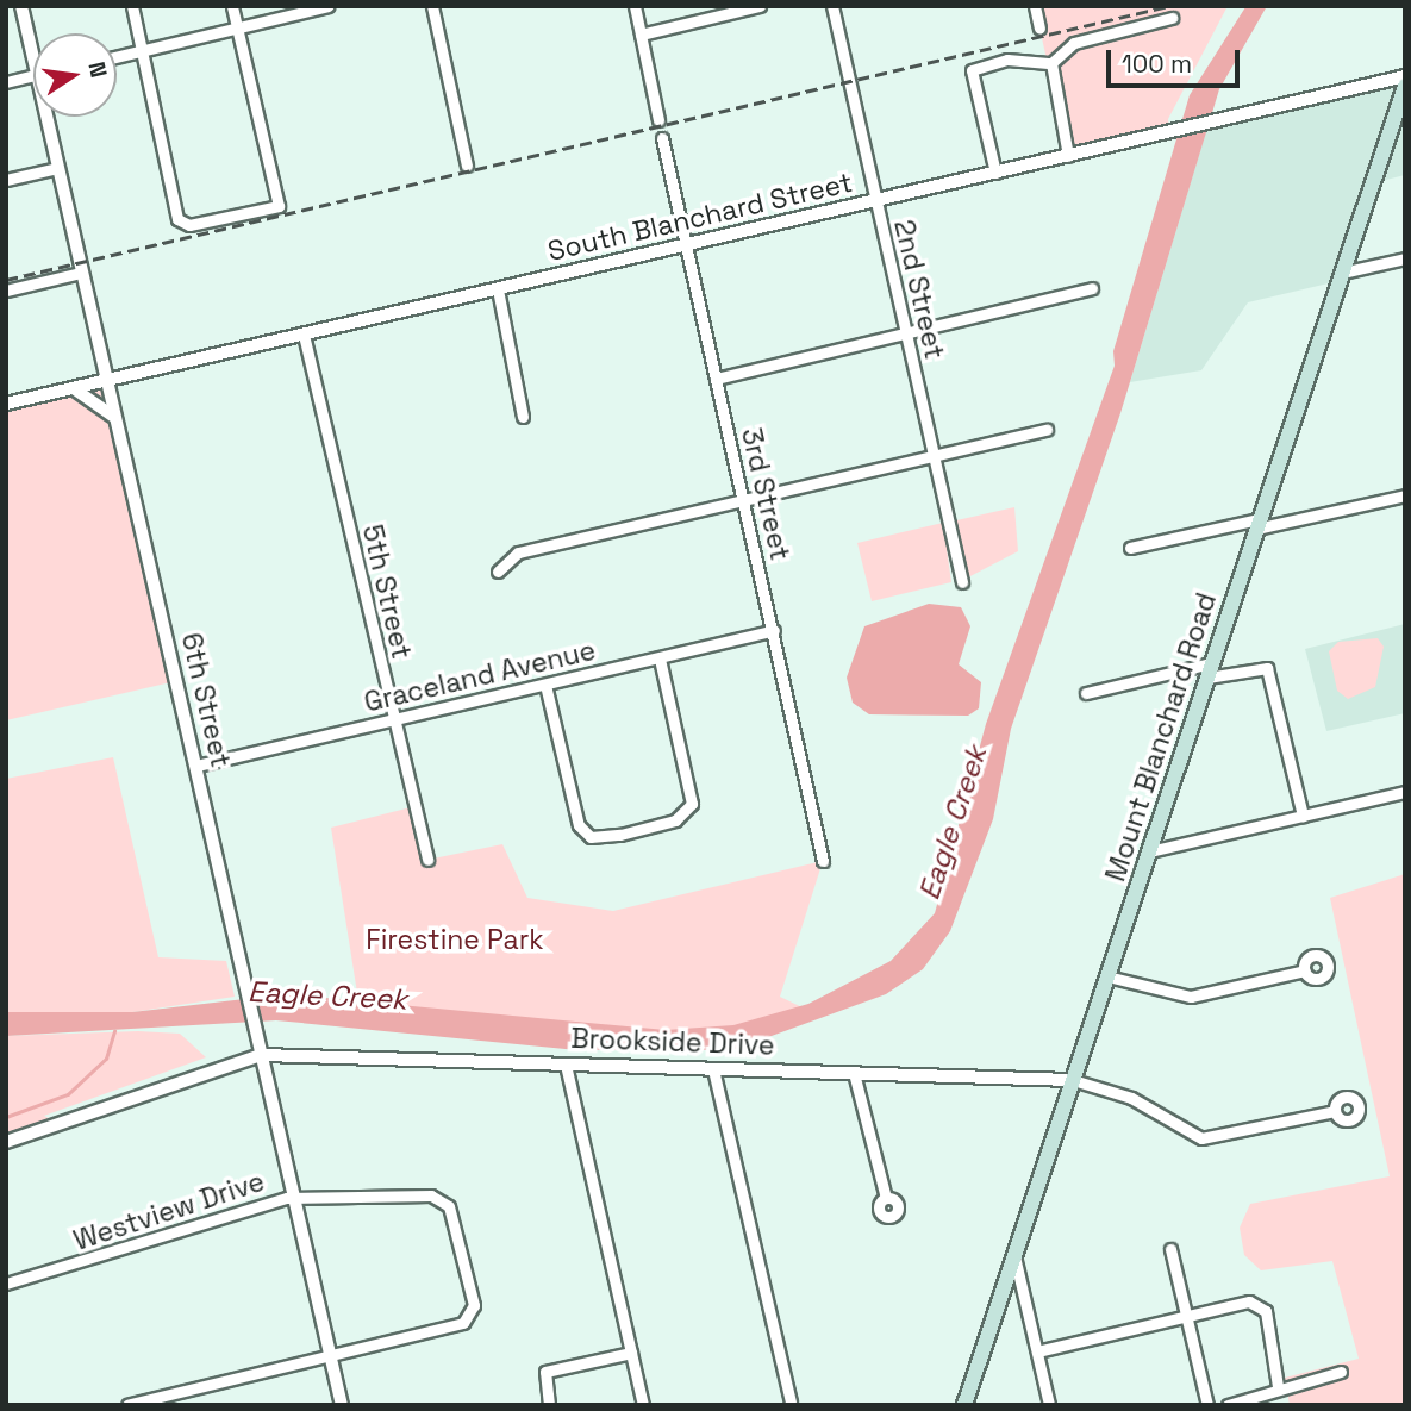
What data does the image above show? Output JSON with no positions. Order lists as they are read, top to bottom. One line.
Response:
{"streets":{"main road":["Mount Blanchard Road"],"street":["South Blanchard Street","2nd Street","3rd Street","5th Street","Graceland Avenue","6th Street","Brookside Drive","Westview Drive"]},"crossings":[["South Blanchard Street","2nd Street"],["South Blanchard Street","3rd Street"],["South Blanchard Street","5th Street"],["South Blanchard Street","6th Street"],["3rd Street","Graceland Avenue"],["5th Street","Graceland Avenue"],["Graceland Avenue","6th Street"],["6th Street","Brookside Drive"],["6th Street","Westview Drive"],["Mount Blanchard Road","Brookside Drive"]],"water":["Eagle Creek"],"parks":["Firestine Park"],"scale_bar":"100 m","north":"right"}
